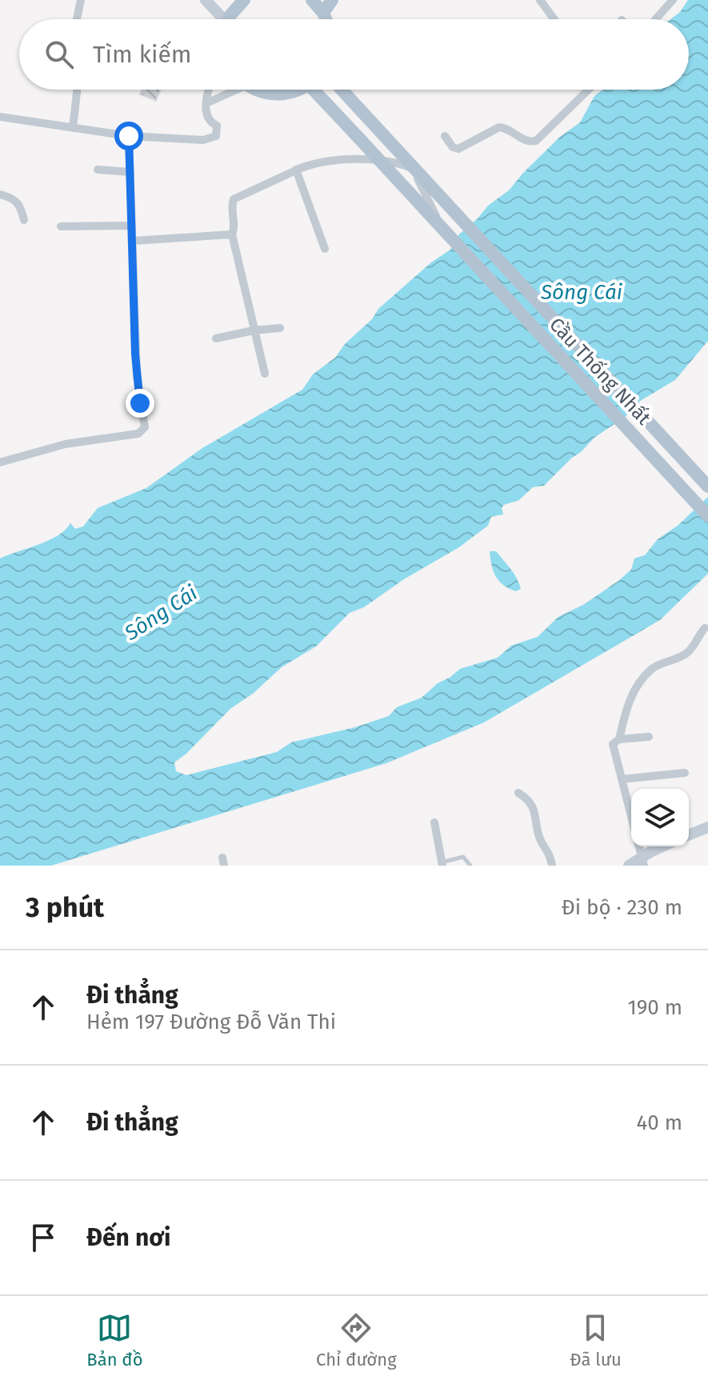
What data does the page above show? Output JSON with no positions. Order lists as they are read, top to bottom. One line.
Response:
{"streets":{"main road":["Cầu Thống Nhất"]},"water":["Sông Cái"],"page":{"search":"Tìm kiếm","heading":["3 phút","Đi bộ · 230 m"],"list":[["Đi thẳng","Hẻm 197 Đường Đỗ Văn Thi","190 m"],["Đi thẳng","40 m"],"Đến nơi"],"nav":["Bản đồ","Chỉ đường","Đã lưu"]}}
